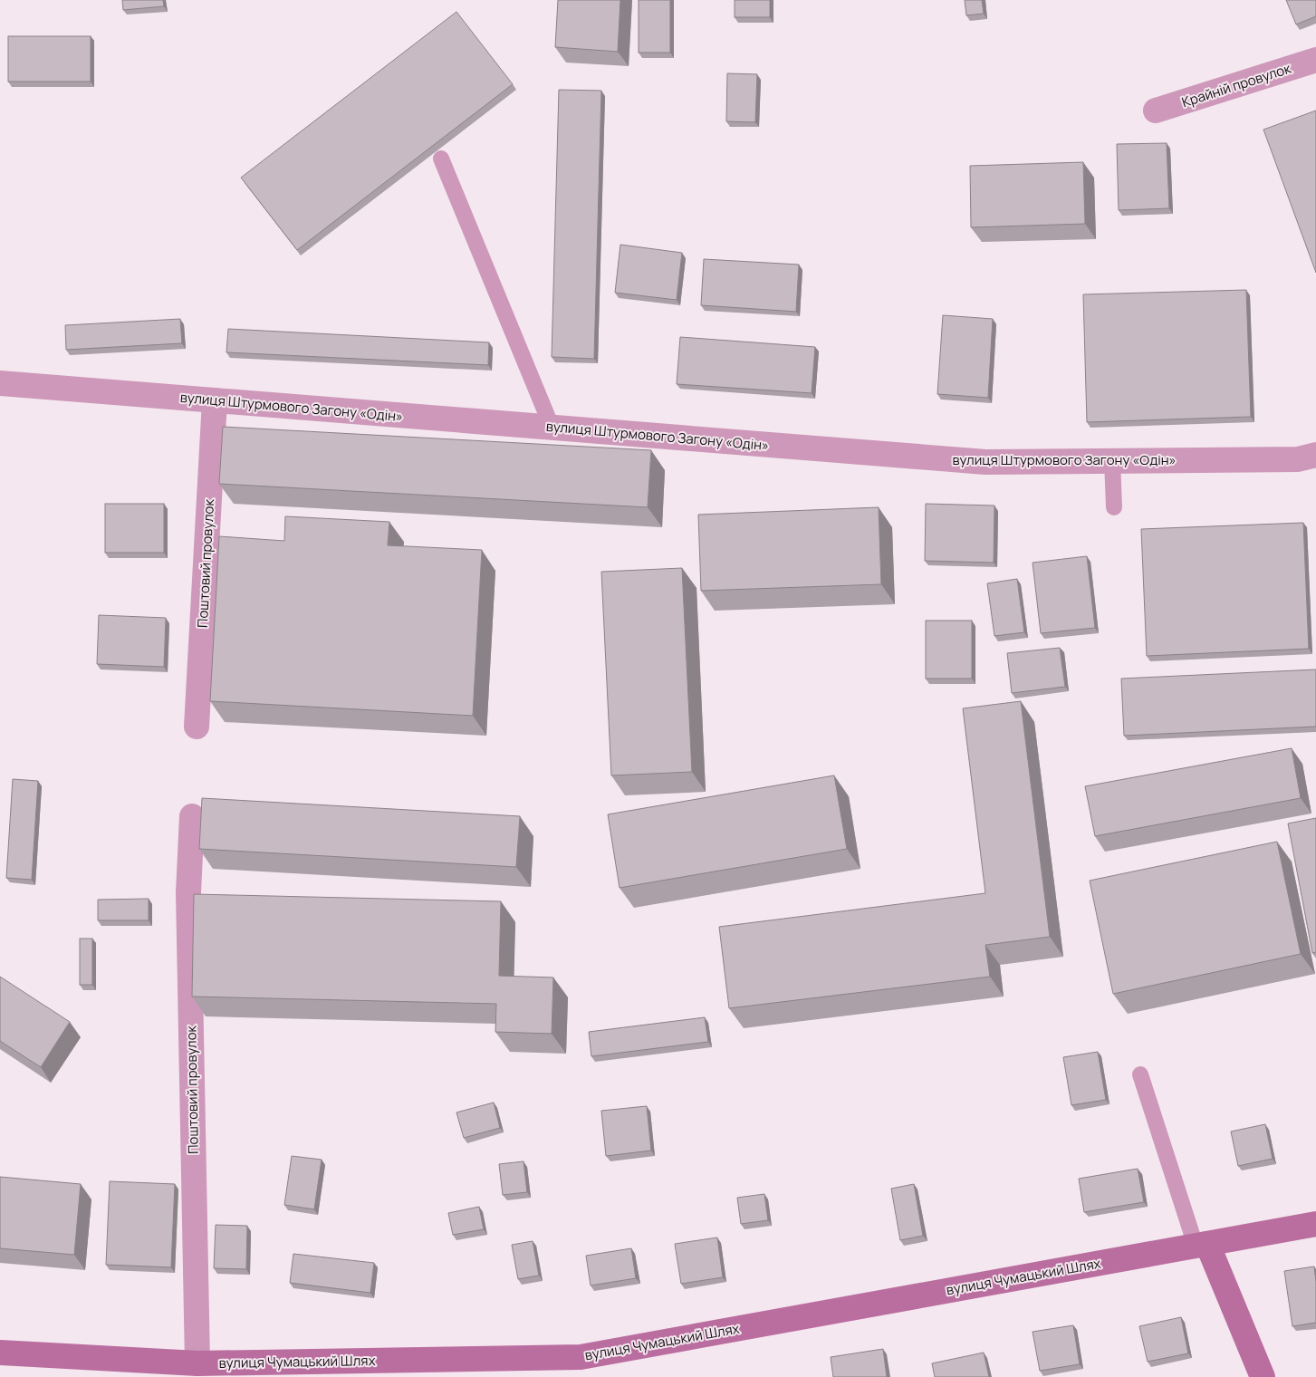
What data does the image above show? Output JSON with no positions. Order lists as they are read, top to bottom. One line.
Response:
{"streets":{"main road":["вулиця Чумацький Шлях"],"street":["Крайній провулок","вулиця Штурмового Загону «Одін»","Поштовий провулок"]},"crossings":[["вулиця Штурмового Загону «Одін»","Поштовий провулок"],["Поштовий провулок","вулиця Чумацький Шлях"]]}
